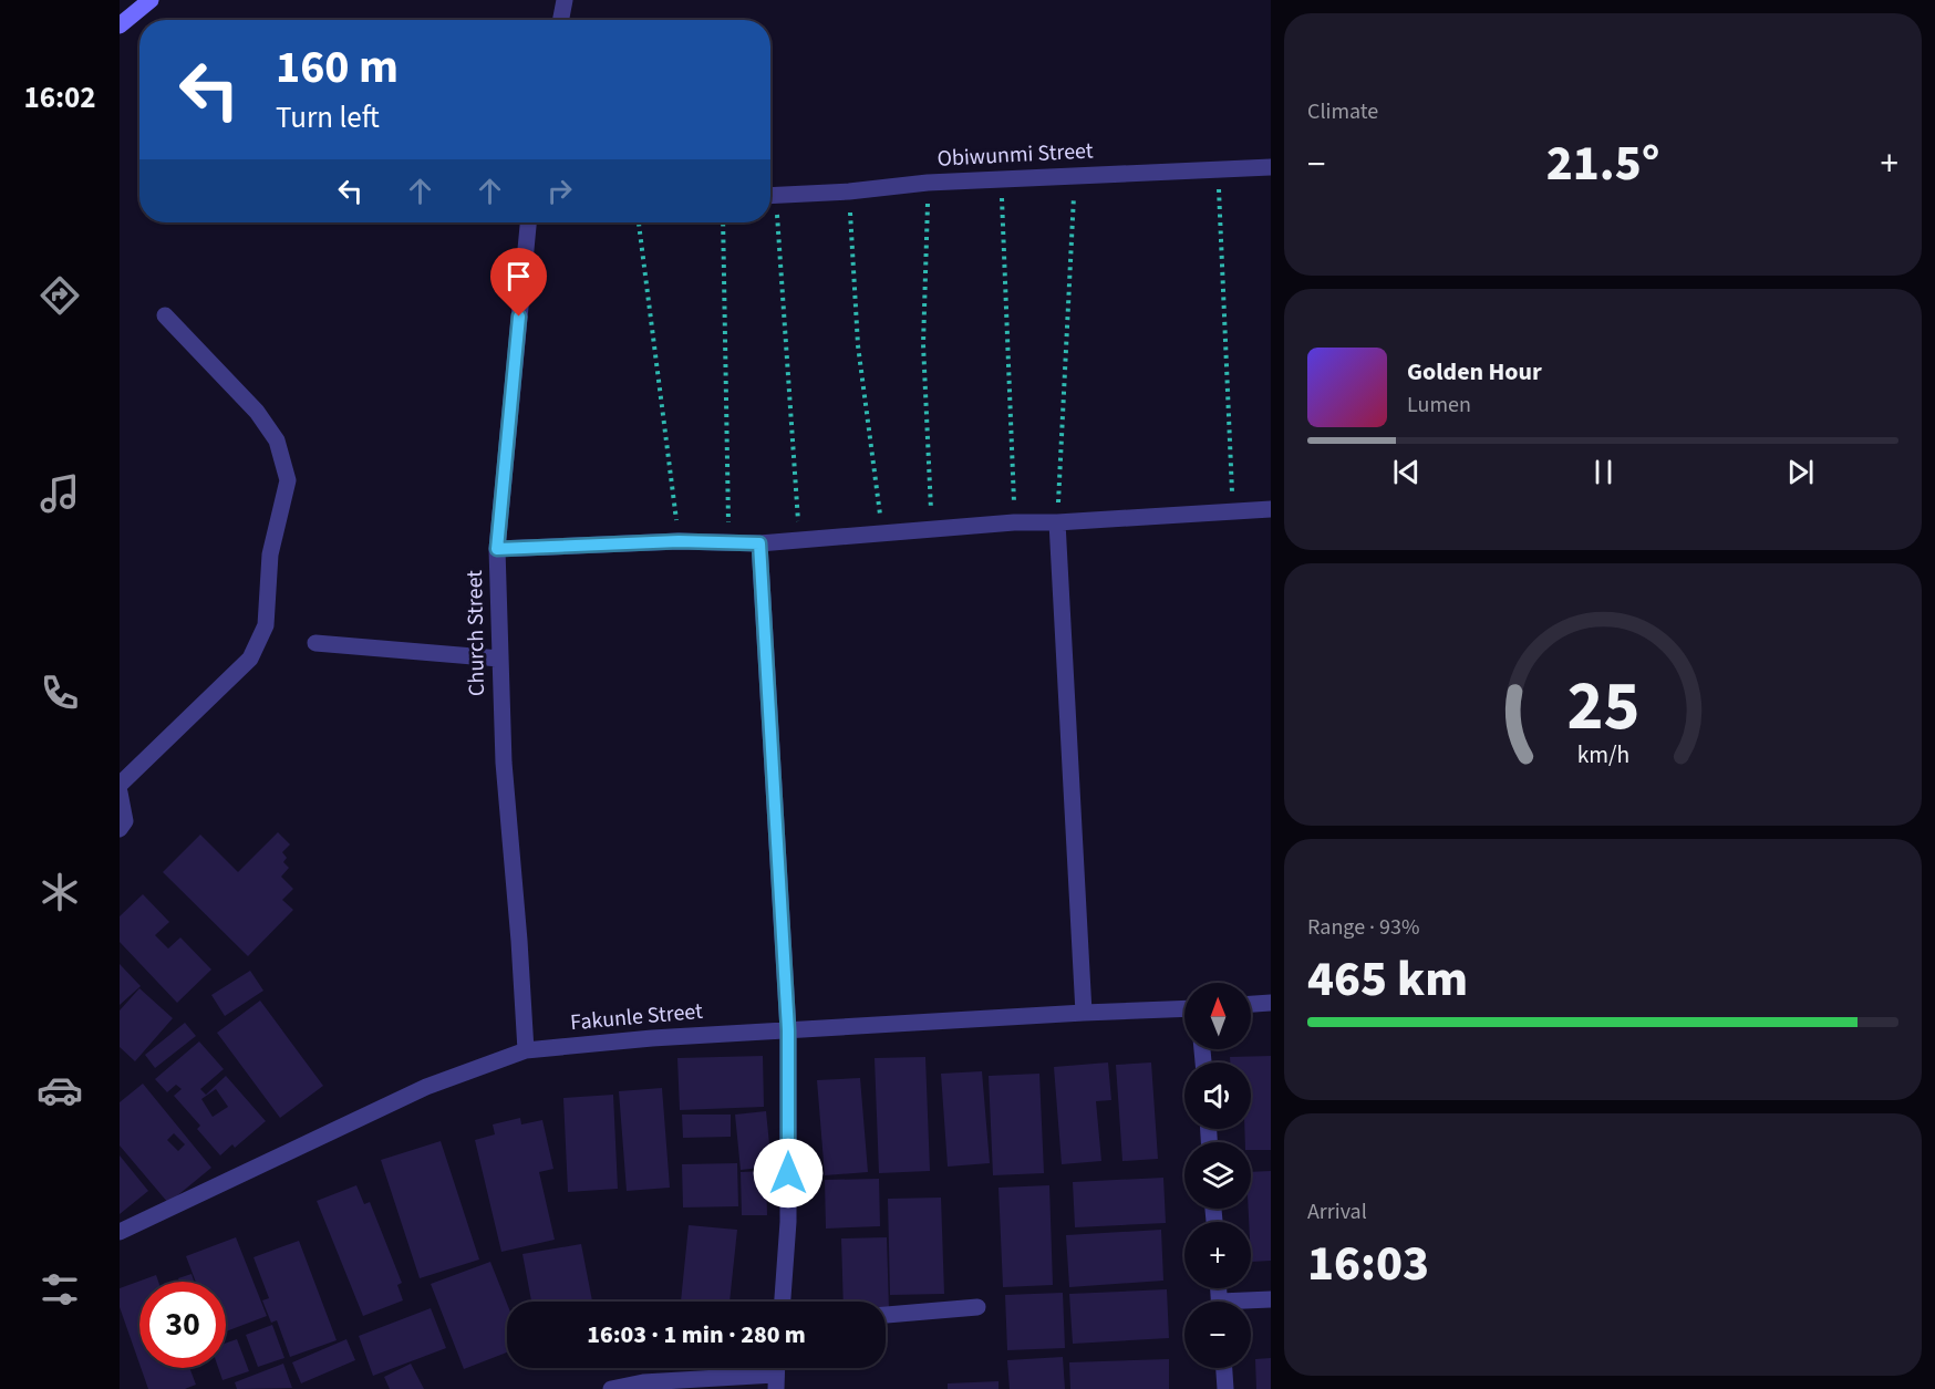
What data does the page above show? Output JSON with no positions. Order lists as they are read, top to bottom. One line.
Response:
{"streets":{"street":["Obiwunmi Street","Church Street","Fakunle Street"]},"crossings":[["Church Street","Fakunle Street"]],"north":"top","page":{"tabs":"16:02","tile":["Climate",["Range · 93%","465 km"],["Arrival","16:03"]],"turn":["160 m","Turn left"],"heat":["−","21.5°","+"],"song":["Golden Hour","Lumen"],"map_buttons":["+","−"],"limit":"30","trip":"16:03 · 1 min · 280 m","gauge":["25","km/h"]}}
